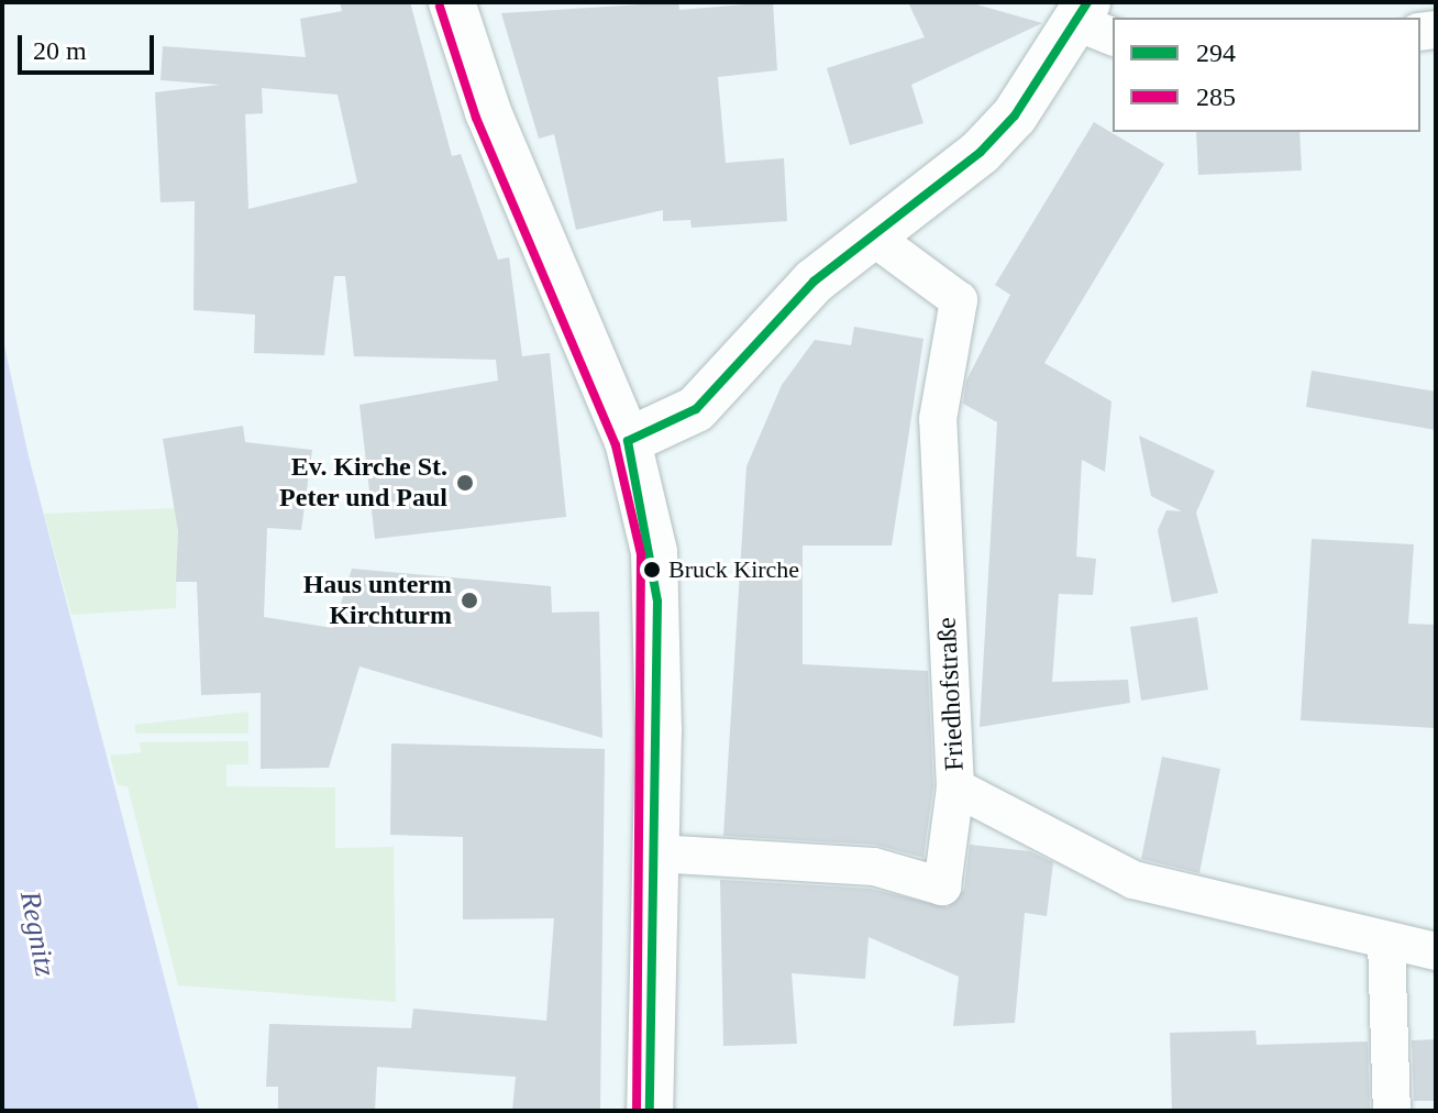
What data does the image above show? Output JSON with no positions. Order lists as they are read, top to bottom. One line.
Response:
{"streets":{"street":["Friedhofstraße"]},"water":["Regnitz"],"places":["Ev. Kirche St. Peter und Paul","Bruck Kirche","Haus unterm Kirchturm"],"lines":["transit line 294","transit line 285"],"legend":["294","285"],"scale_bar":"20 m"}
